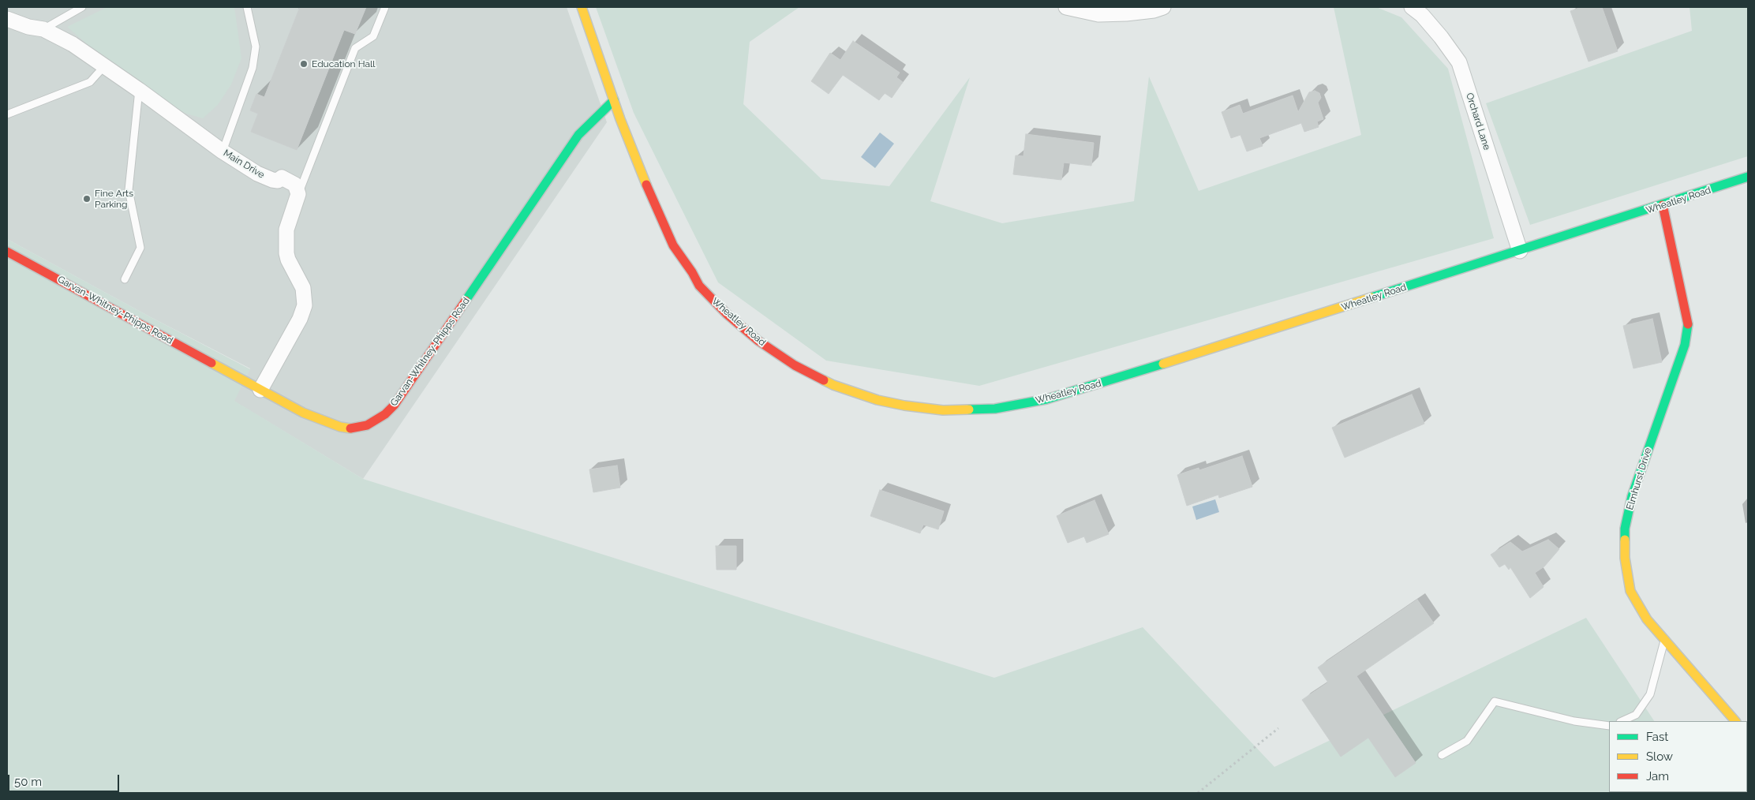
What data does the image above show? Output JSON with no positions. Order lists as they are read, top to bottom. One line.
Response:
{"streets":{"main road":["Wheatley Road","Garvan-Whitney-Phipps Road","Elmhurst Drive"],"street":["Orchard Lane","Main Drive"]},"crossings":[["Orchard Lane","Wheatley Road"],["Wheatley Road","Garvan-Whitney-Phipps Road"],["Wheatley Road","Elmhurst Drive"]],"places":["Education Hall","Fine Arts Parking"],"legend":["Fast","Slow","Jam"],"scale_bar":"50 m"}
